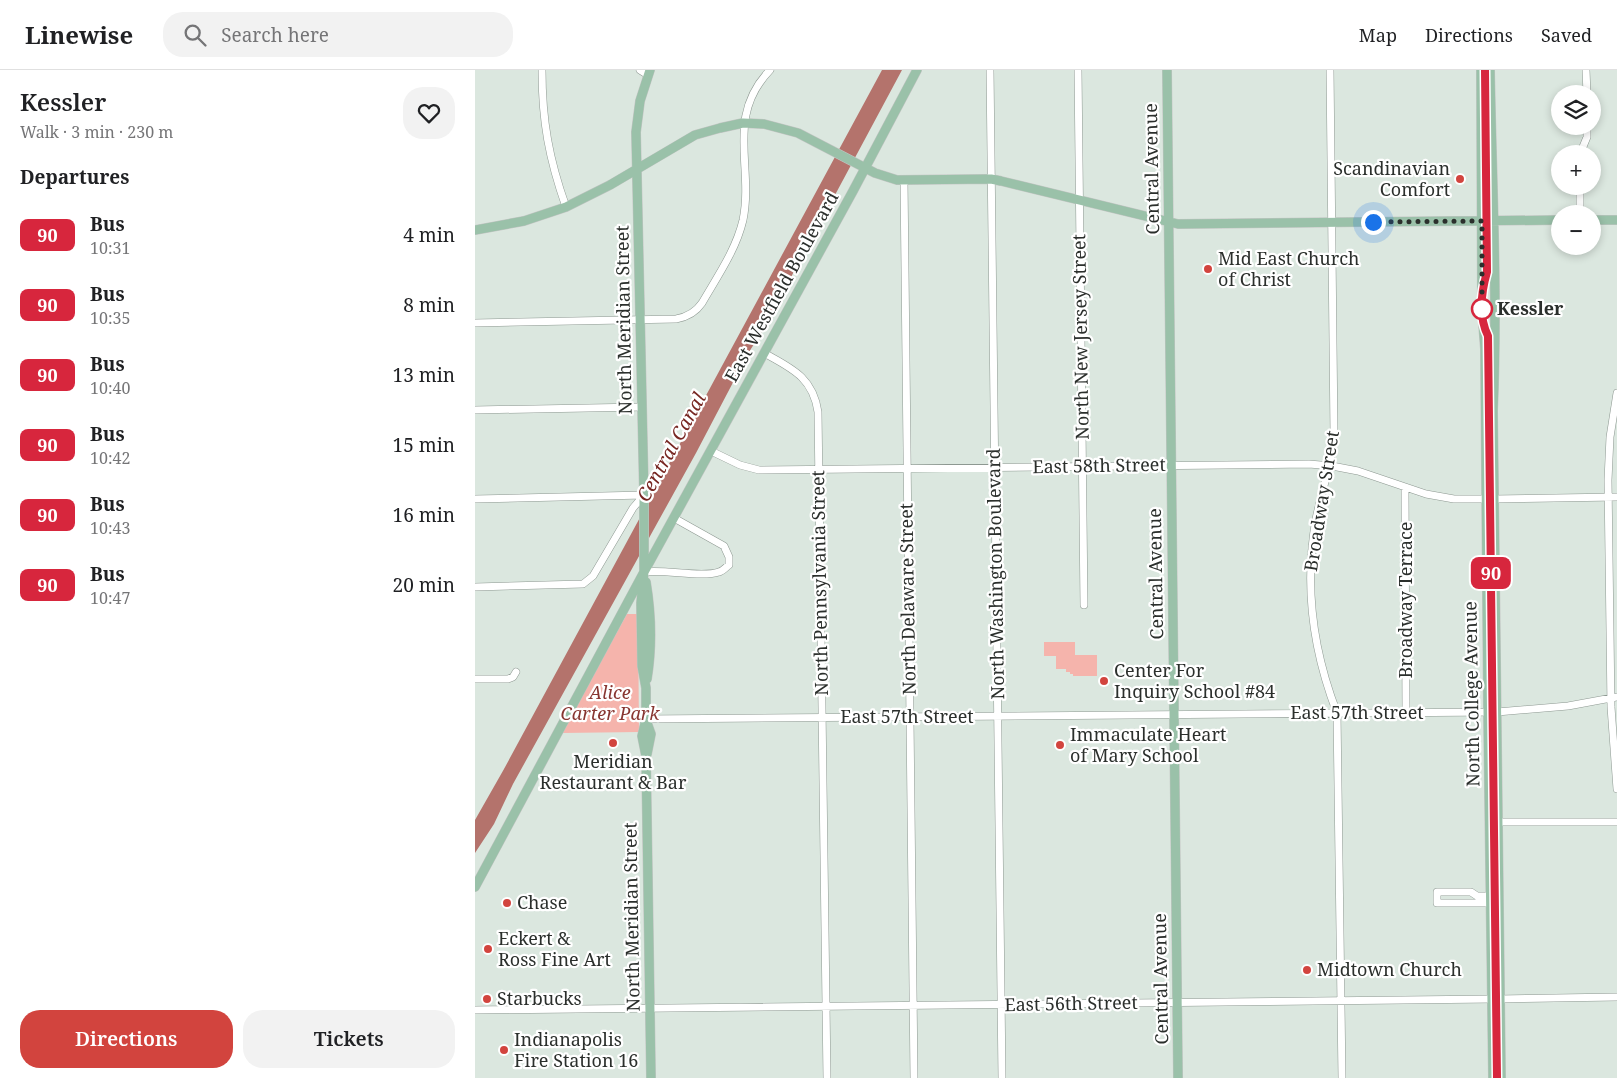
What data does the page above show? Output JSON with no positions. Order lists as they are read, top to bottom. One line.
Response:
{"streets":{"main road":["Central Avenue","East Westfield Boulevard","North Meridian Street","North College Avenue"],"street":["North New Jersey Street","East 58th Street","Broadway Street","North Washington Boulevard","North Pennsylvania Street","North Delaware Street","Broadway Terrace","East 57th Street","East 56th Street"]},"crossings":[["Central Avenue","East 58th Street"],["Central Avenue","East 57th Street"],["Central Avenue","East 56th Street"],["East Westfield Boulevard","North Meridian Street"],["East Westfield Boulevard","East 58th Street"],["East Westfield Boulevard","North Pennsylvania Street"],["North Meridian Street","East 57th Street"],["North Meridian Street","East 56th Street"],["North New Jersey Street","East 58th Street"],["East 58th Street","Broadway Street"],["East 58th Street","North Washington Boulevard"],["East 58th Street","North Pennsylvania Street"],["East 58th Street","North Delaware Street"],["East 58th Street","Broadway Terrace"],["East 58th Street","North College Avenue"],["Broadway Street","East 57th Street"],["Broadway Street","East 56th Street"],["North Washington Boulevard","East 57th Street"],["North Washington Boulevard","East 56th Street"],["North Pennsylvania Street","East 57th Street"],["North Pennsylvania Street","East 56th Street"],["North Delaware Street","East 57th Street"],["North Delaware Street","East 56th Street"],["Broadway Terrace","East 57th Street"],["North College Avenue","East 57th Street"],["North College Avenue","East 56th Street"]],"water":["Central Canal"],"parks":["Alice Carter Park"],"places":["Scandinavian Comfort","Mid East Church of Christ","Kessler","Center For Inquiry School #84","Meridian Restaurant & Bar","Immaculate Heart of Mary School","Chase","Eckert & Ross Fine Art","Midtown Church","Starbucks","Indianapolis Fire Station 16"],"lines":["bus line 90"],"page":{"header":"Linewise","search":"Search here","nav":["Map","Directions","Saved"],"heading":[["Kessler","Walk · 3 min · 230 m"],"Departures"],"on_map":"90","map_buttons":["+","−"],"list":[{"mark":"90","name":"Bus","note":"10:31","value":"4 min"},{"mark":"90","name":"Bus","note":"10:35","value":"8 min"},{"mark":"90","name":"Bus","note":"10:40","value":"13 min"},{"mark":"90","name":"Bus","note":"10:42","value":"15 min"},{"mark":"90","name":"Bus","note":"10:43","value":"16 min"},{"mark":"90","name":"Bus","note":"10:47","value":"20 min"}],"buttons":["Directions","Tickets"]}}
